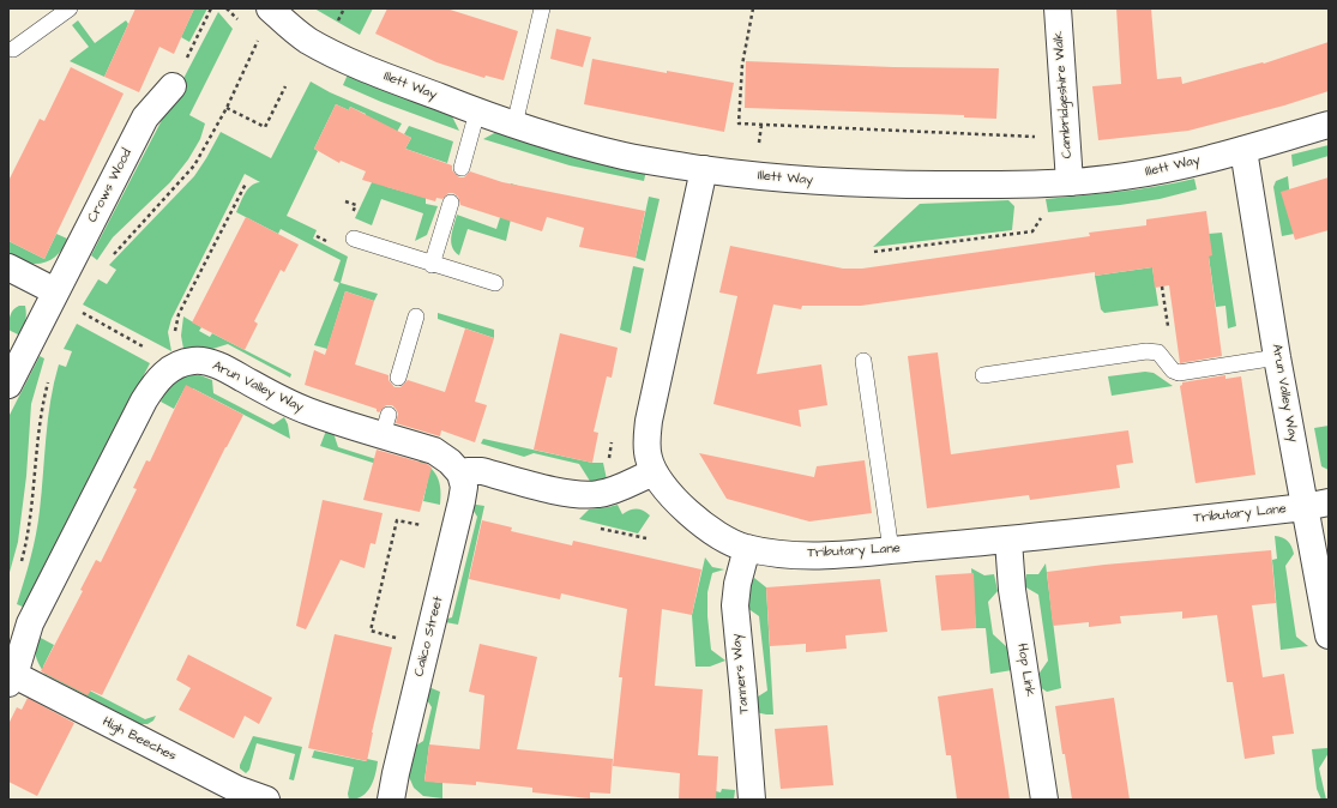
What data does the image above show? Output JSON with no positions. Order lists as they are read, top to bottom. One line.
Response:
{"streets":{"street":["Illett Way","Cambridgeshire Walk","Crows Wood","Arun Valley Way","Tributary Lane","Calico Street","Hop Link","Tanners Way","High Beeches"]},"crossings":[["Illett Way","Cambridgeshire Walk"],["Illett Way","Arun Valley Way"],["Illett Way","Tributary Lane"],["Arun Valley Way","Tributary Lane"],["Arun Valley Way","Calico Street"],["Tributary Lane","Hop Link"],["Tributary Lane","Tanners Way"]]}
